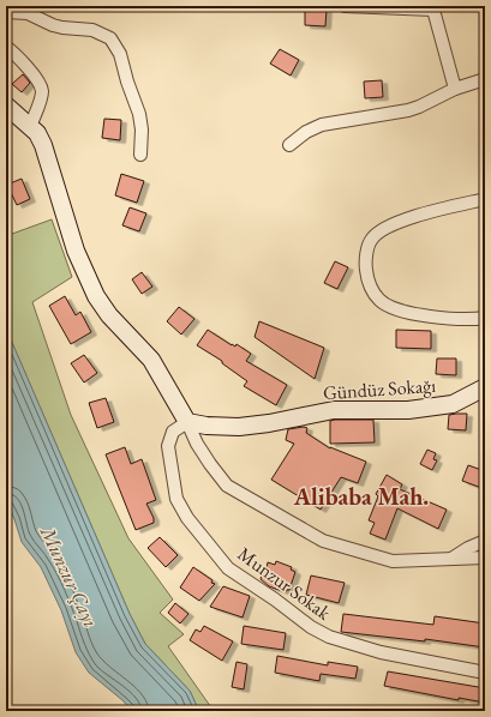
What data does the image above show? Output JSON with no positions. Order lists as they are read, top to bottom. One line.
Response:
{"streets":{"main road":["Gündüz Sokağı"],"street":["Munzur Sokak"]},"crossings":[["Gündüz Sokağı","Munzur Sokak"]],"districts":["Alibaba Mah."],"water":["Munzur Çayı"]}
